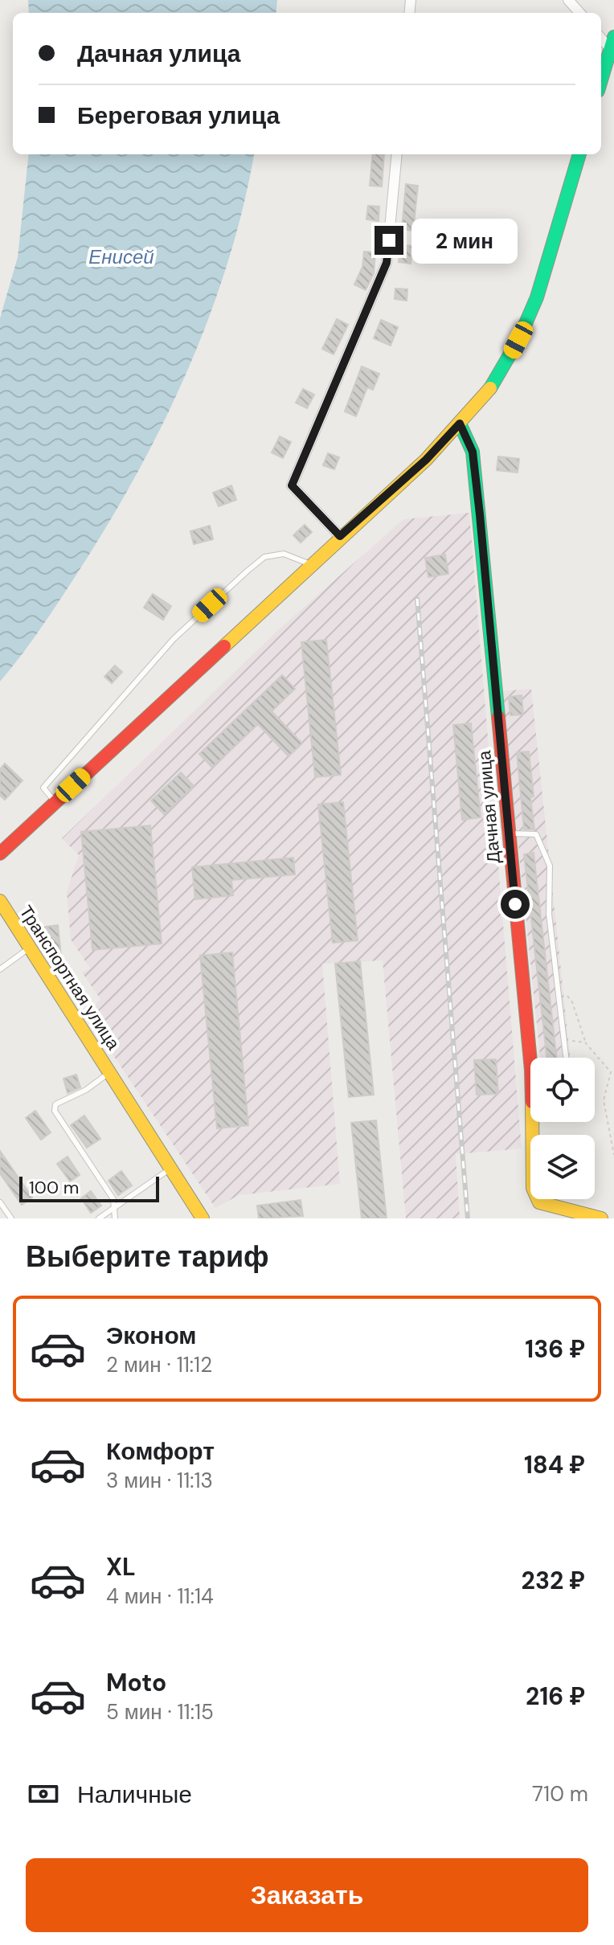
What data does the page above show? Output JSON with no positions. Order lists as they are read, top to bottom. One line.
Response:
{"streets":{"street":["Дачная улица","Транспортная улица"]},"water":["Енисей"],"scale_bar":"100 m","page":{"banner":["Дачная улица","Береговая улица"],"bubble":"2 мин","scale":"100 m","heading":"Выберите тариф","list":[{"name":"Эконом","note":"2 мин · 11:12","value":"136 ₽"},{"name":"Комфорт","note":"3 мин · 11:13","value":"184 ₽"},{"name":"XL","note":"4 мин · 11:14","value":"232 ₽"},{"name":"Moto","note":"5 мин · 11:15","value":"216 ₽"}],"pay":["Наличные","710 m"],"buttons":"Заказать"}}
